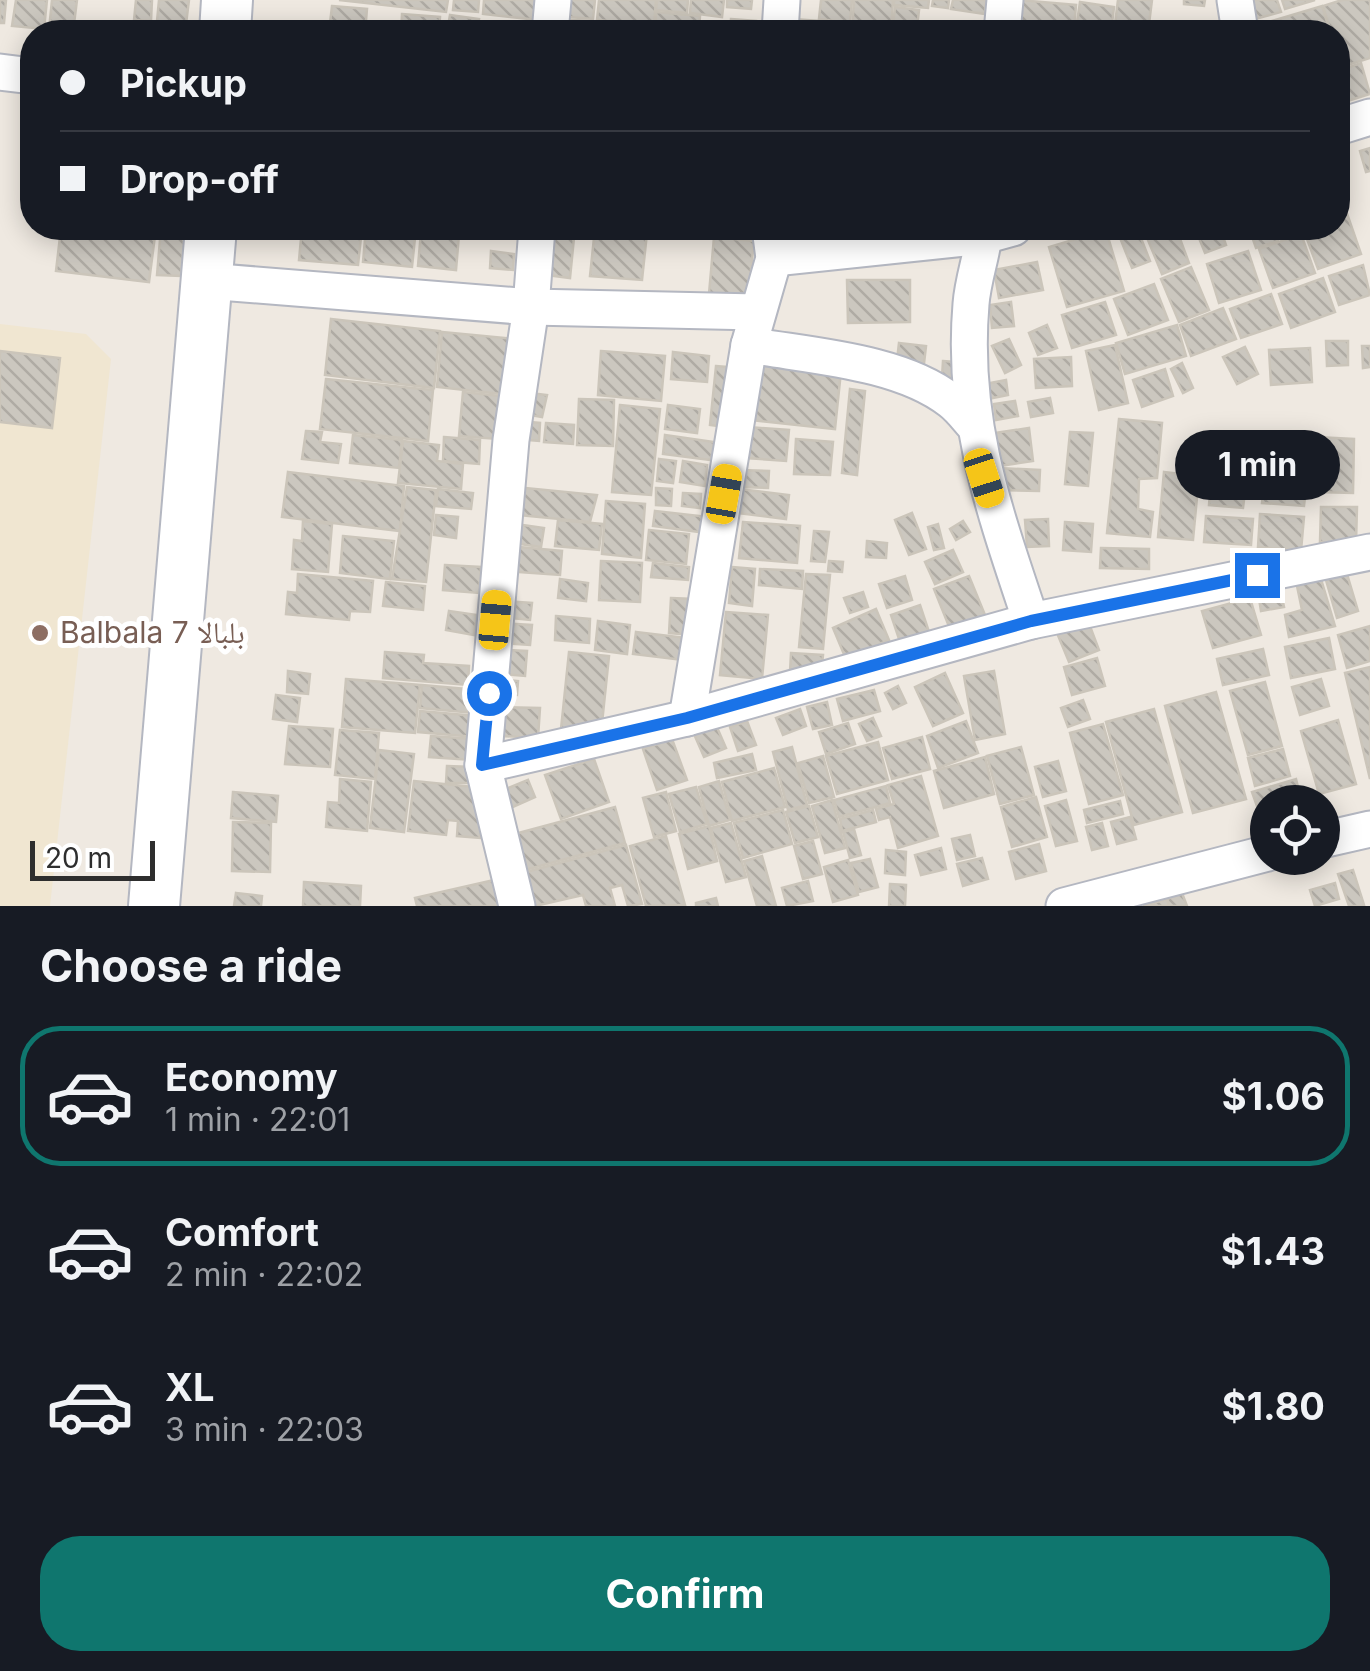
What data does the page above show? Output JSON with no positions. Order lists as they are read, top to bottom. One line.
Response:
{"places":["Balbala 7 بلبالا"],"scale_bar":"20 m","page":{"banner":["Pickup","Drop-off"],"bubble":"1 min","scale":"20 m","heading":"Choose a ride","list":[{"name":"Economy","note":"1 min · 22:01","value":"$1.06"},{"name":"Comfort","note":"2 min · 22:02","value":"$1.43"},{"name":"XL","note":"3 min · 22:03","value":"$1.80"}],"buttons":"Confirm"}}
